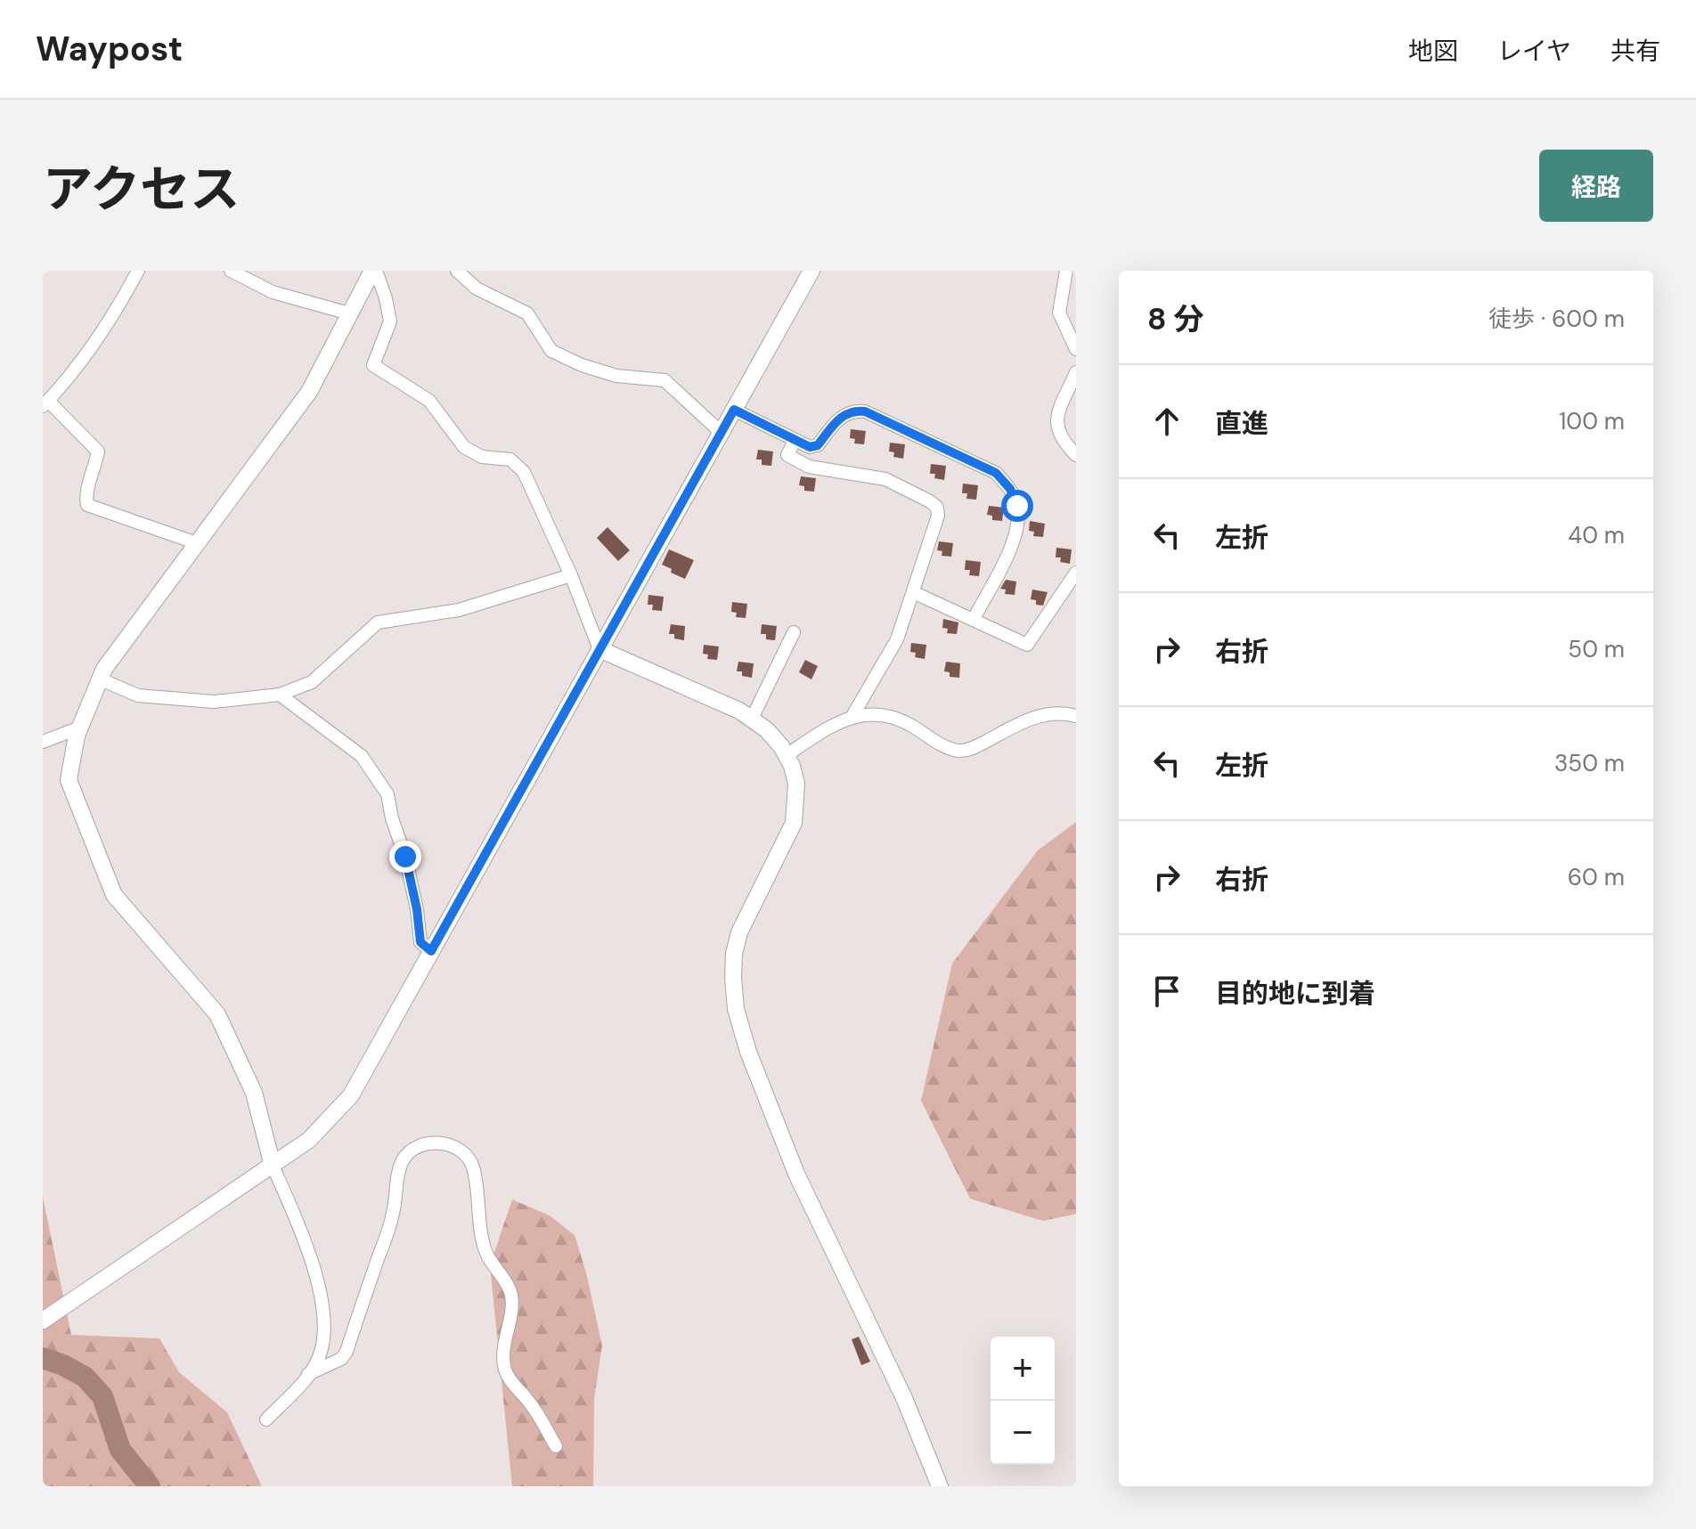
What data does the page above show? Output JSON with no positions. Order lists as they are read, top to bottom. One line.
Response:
{"page":{"header":"Waypost","nav":["地図","レイヤ","共有"],"title":"アクセス","buttons":"経路","heading":["8 分","徒歩 · 600 m"],"list":[["直進","100 m"],["左折","40 m"],["右折","50 m"],["左折","350 m"],["右折","60 m"],"目的地に到着"],"map_buttons":["+","−"]}}
